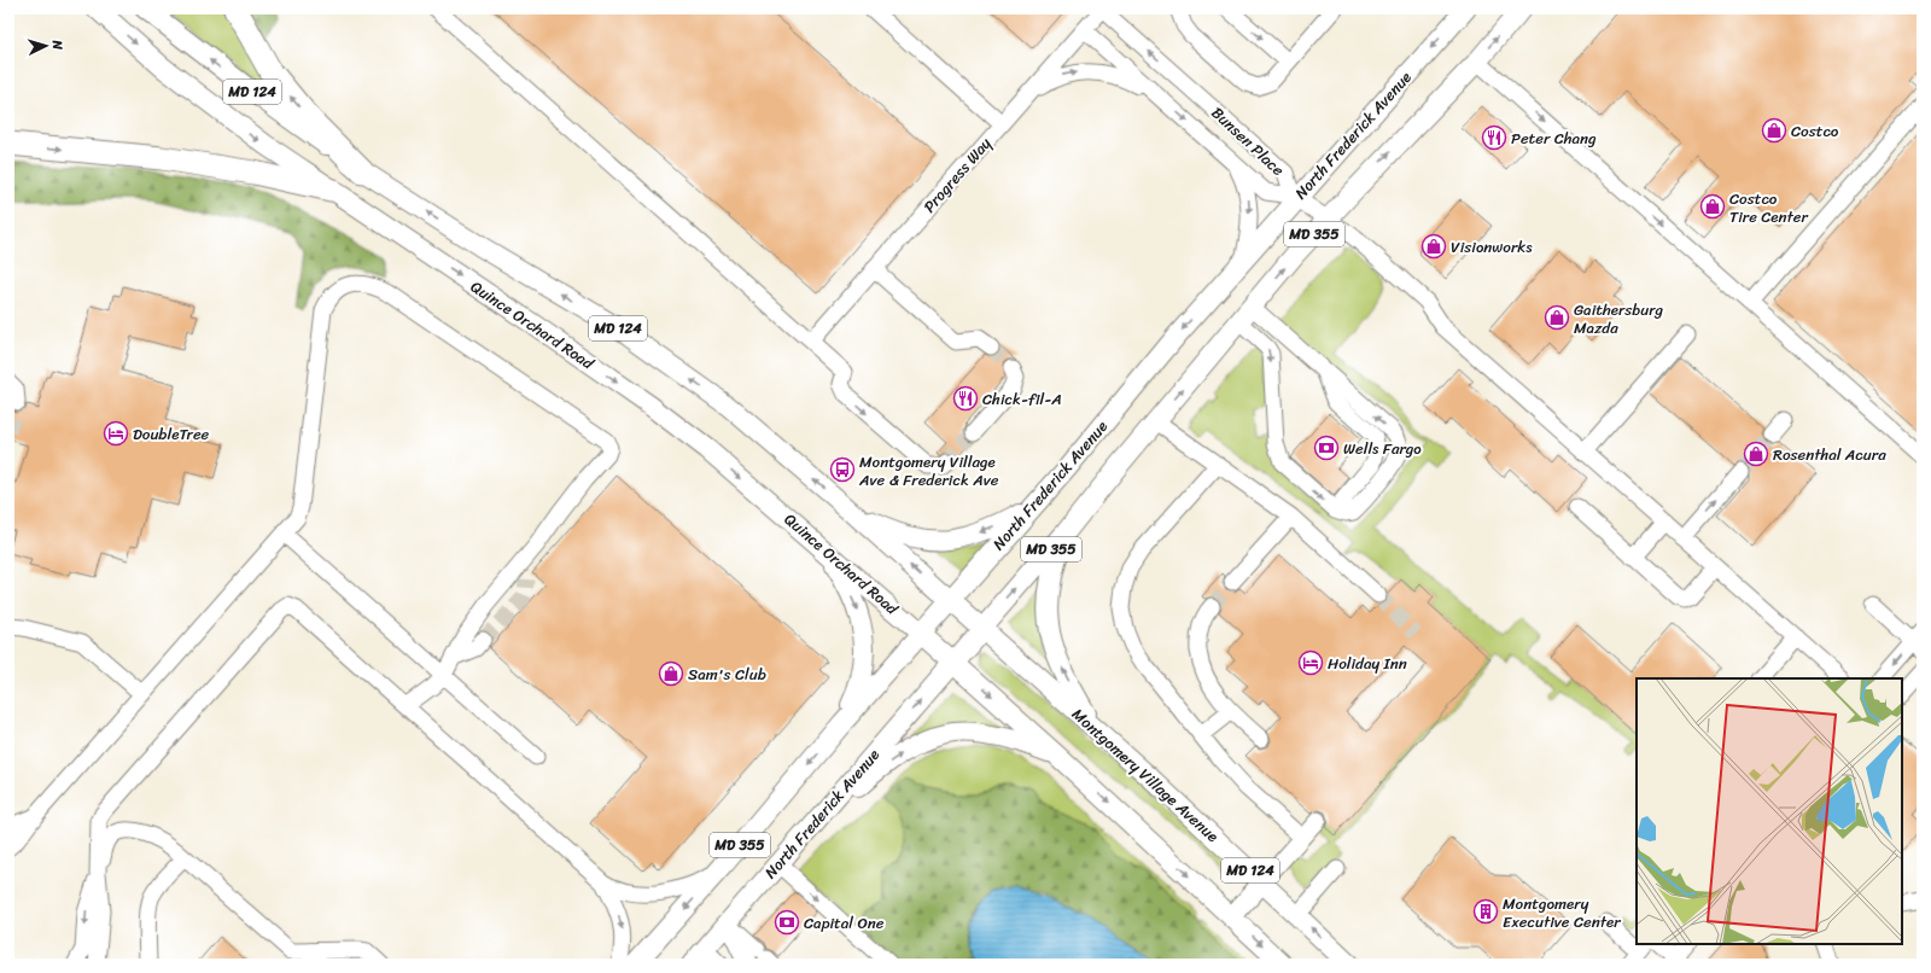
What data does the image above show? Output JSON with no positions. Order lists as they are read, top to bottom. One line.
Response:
{"streets":{"main road":["MD 124","North Frederick Avenue","MD 355","Quince Orchard Road","Montgomery Village Avenue"],"street":["Bunsen Place","Progress Way"]},"crossings":[["MD 124","North Frederick Avenue"],["MD 124","Quince Orchard Road"],["MD 124","Montgomery Village Avenue"],["North Frederick Avenue","Bunsen Place"],["North Frederick Avenue","Quince Orchard Road"],["North Frederick Avenue","Montgomery Village Avenue"],["Bunsen Place","Progress Way"]],"places":{"shop":["Costco","Costco Tire Center","Visionworks","Gaithersburg Mazda","Rosenthal Acura","Sam's Club"],"restaurant":["Peter Chang","Chick-fil-A"],"hotel":["DoubleTree","Holiday Inn"],"bank":["Wells Fargo","Capital One"],"bus stop":["Montgomery Village Ave & Frederick Ave"],"building":["Montgomery Executive Center"]},"north":"right"}
